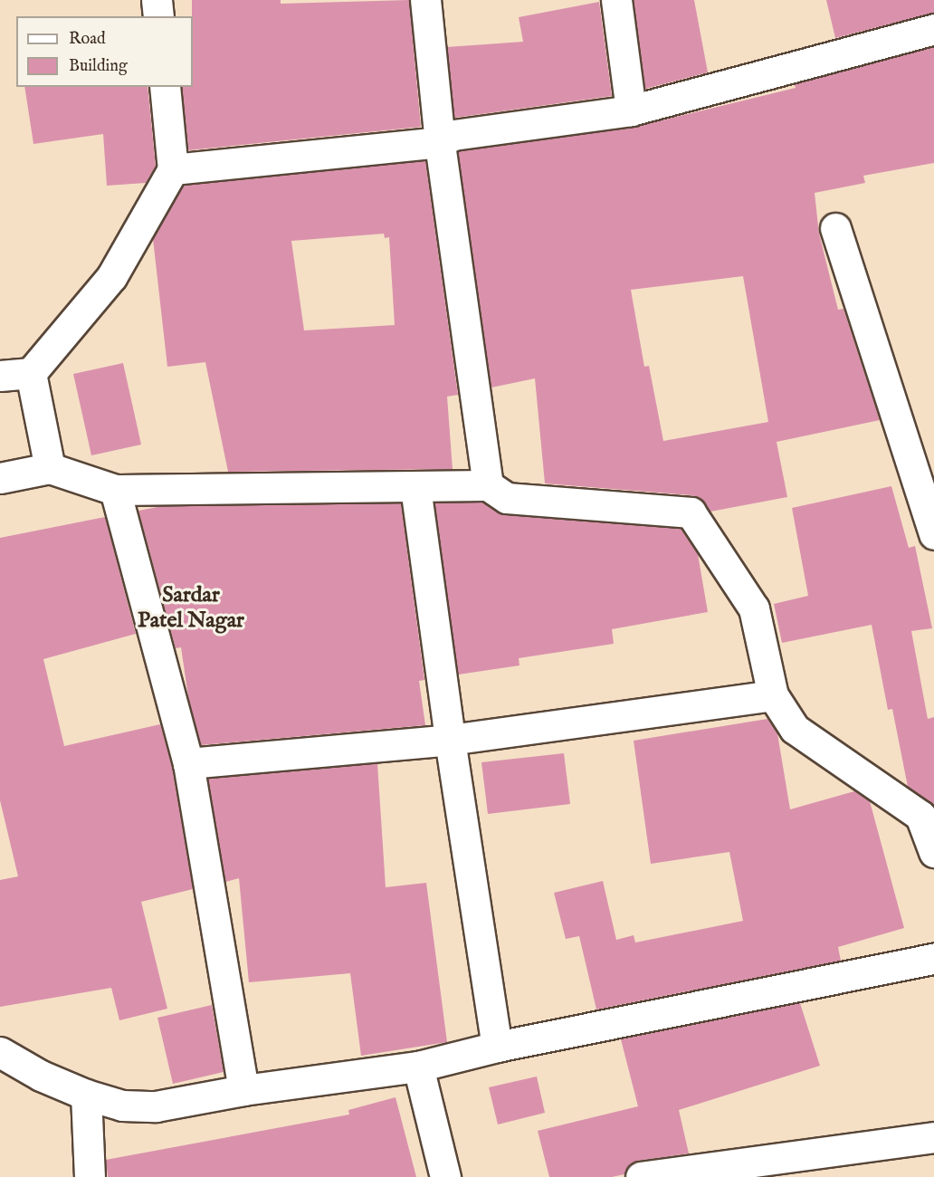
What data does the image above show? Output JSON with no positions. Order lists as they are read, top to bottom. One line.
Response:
{"districts":["Sardar Patel Nagar"],"legend":["Road","Building"]}
